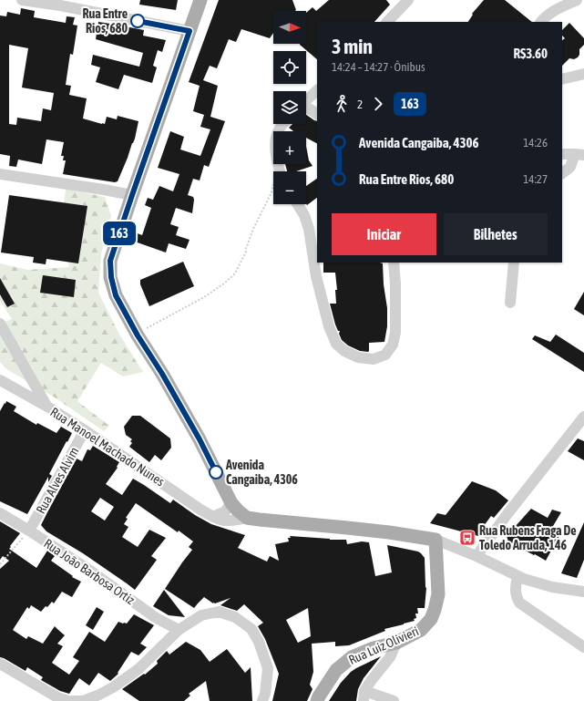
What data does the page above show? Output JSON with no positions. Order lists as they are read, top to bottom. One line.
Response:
{"streets":{"main road":["Rua Luiz Olivieri"],"street":["Rua Manoel Machado Nunes","Rua Alves Alvim","Rua João Barbosa Ortiz"]},"crossings":[["Rua Manoel Machado Nunes","Rua Alves Alvim"],["Rua Alves Alvim","Rua João Barbosa Ortiz"]],"places":{"other":["Rua Entre Rios, 680","Avenida Cangaiba, 4306"],"bus stop":["Rua Rubens Fraga De Toledo Arruda, 146"]},"lines":["bus line 163"],"north":"right","page":{"on_map":"163","map_buttons":["+","−"],"heading":["3 min","14:24 – 14:27 · Ônibus","R$3.60"],"legs":["2","163"],"list":[{"name":"Avenida Cangaiba, 4306","value":"14:26"},{"name":"Rua Entre Rios, 680","value":"14:27"}],"buttons":["Iniciar","Bilhetes"]}}
